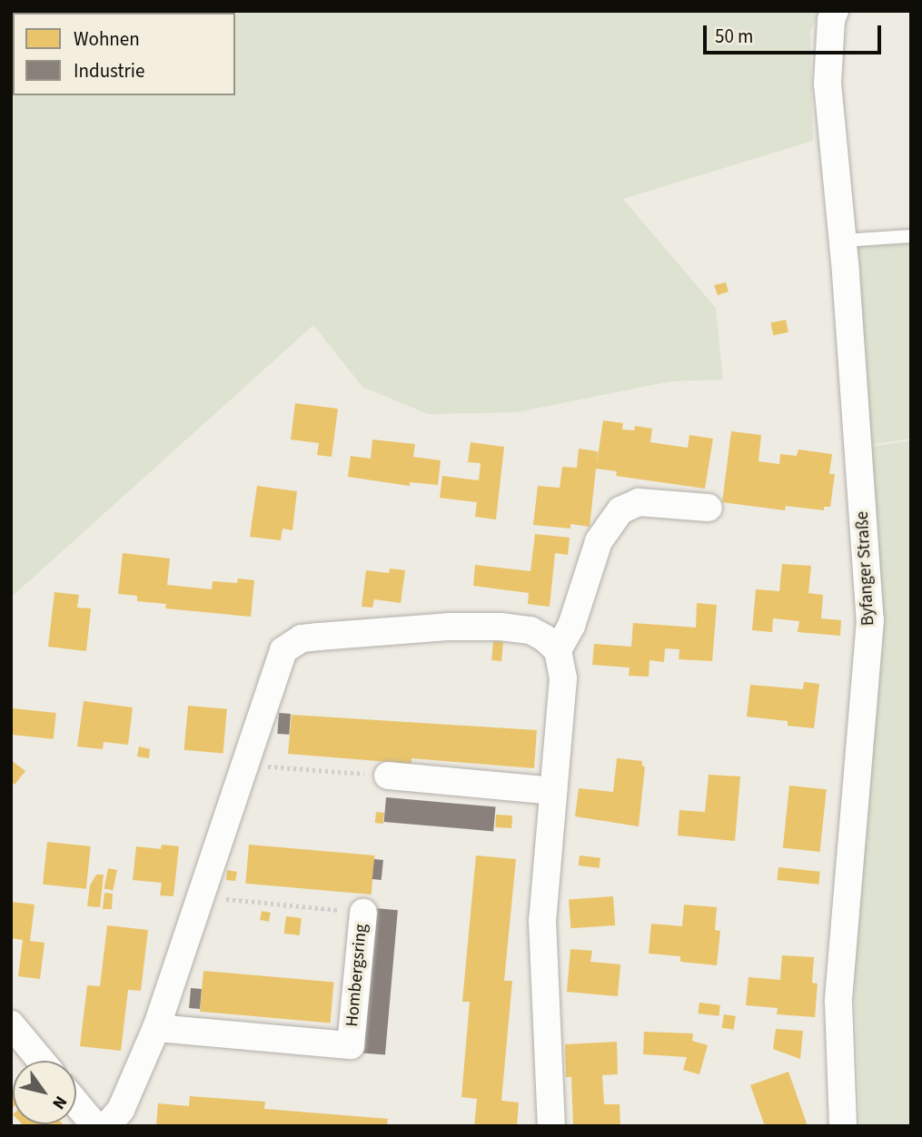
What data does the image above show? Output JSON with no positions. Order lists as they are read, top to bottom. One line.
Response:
{"streets":{"street":["Byfanger Straße","Hombergsring"]},"legend":["Wohnen","Industrie"],"scale_bar":"50 m","north":"bottom right"}
